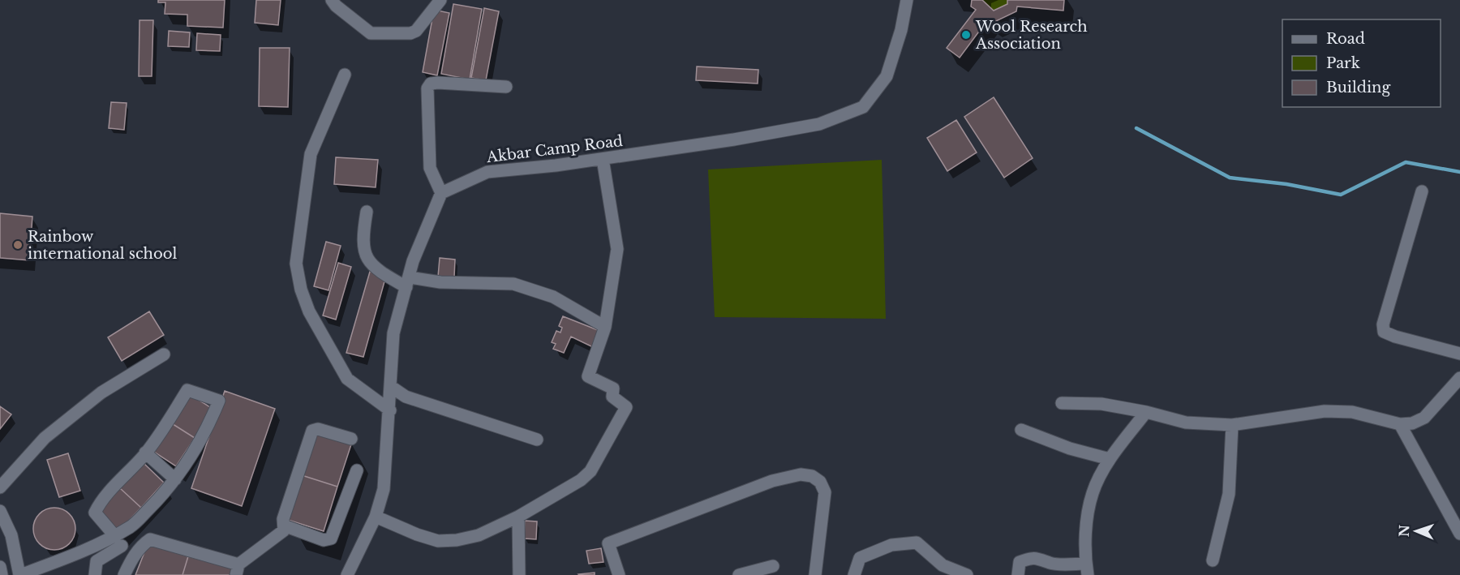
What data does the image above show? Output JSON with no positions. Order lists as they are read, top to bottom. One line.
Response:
{"streets":{"street":["Akbar Camp Road"]},"places":["Wool Research Association","Rainbow international school"],"legend":["Road","Park","Building"],"north":"left"}
